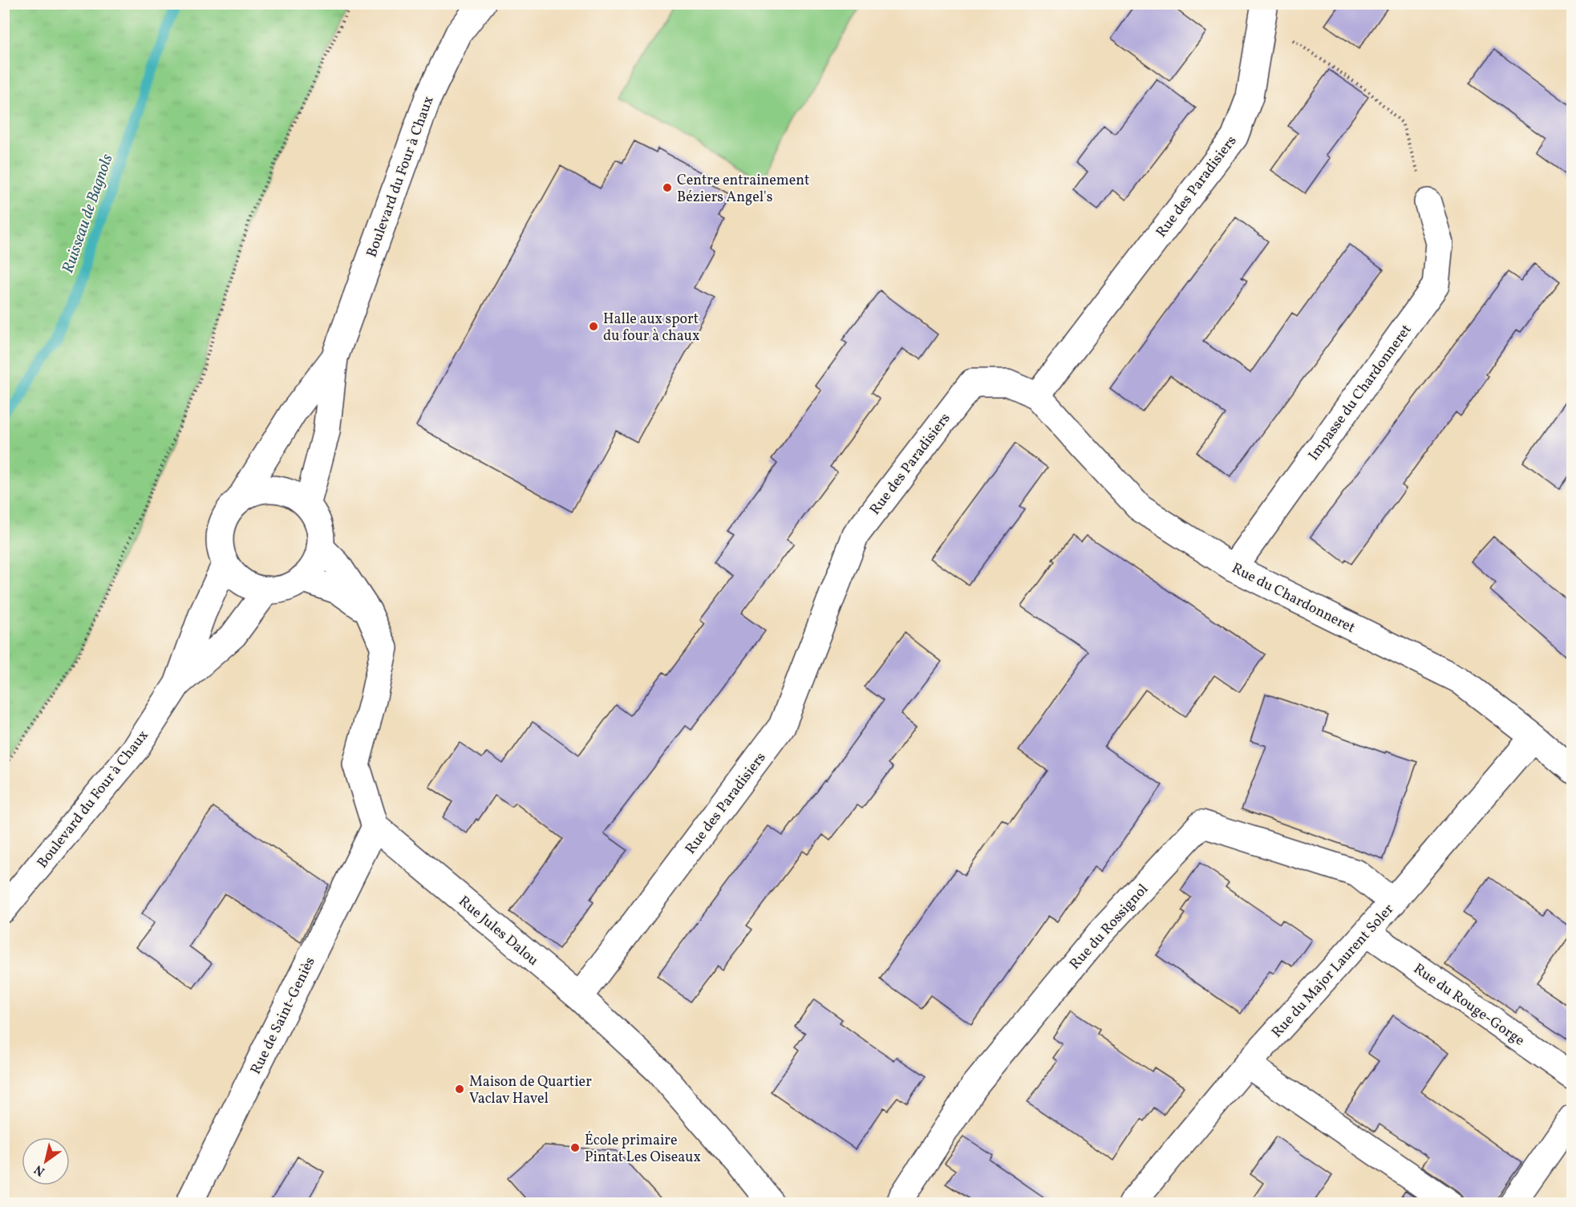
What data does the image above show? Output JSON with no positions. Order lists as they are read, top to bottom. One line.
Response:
{"streets":{"street":["Boulevard du Four à Chaux","Rue des Paradisiers","Impasse du Chardonneret","Rue du Chardonneret","Rue du Rossignol","Rue Jules Dalou","Rue du Major Laurent Soler","Rue du Rouge-Gorge","Rue de Saint-Geniès"]},"crossings":[["Rue des Paradisiers","Rue du Chardonneret"],["Rue des Paradisiers","Rue Jules Dalou"],["Impasse du Chardonneret","Rue du Chardonneret"],["Rue du Chardonneret","Rue du Major Laurent Soler"],["Rue du Rossignol","Rue du Major Laurent Soler"],["Rue Jules Dalou","Rue de Saint-Geniès"],["Rue du Major Laurent Soler","Rue du Rouge-Gorge"]],"water":["Ruisseau de Bagnols"],"places":["Centre entrainement Béziers Angel's","Halle aux sport du four à chaux","Maison de Quartier Vaclav Havel","École primaire Pintat Les Oiseaux"],"north":"bottom left"}
